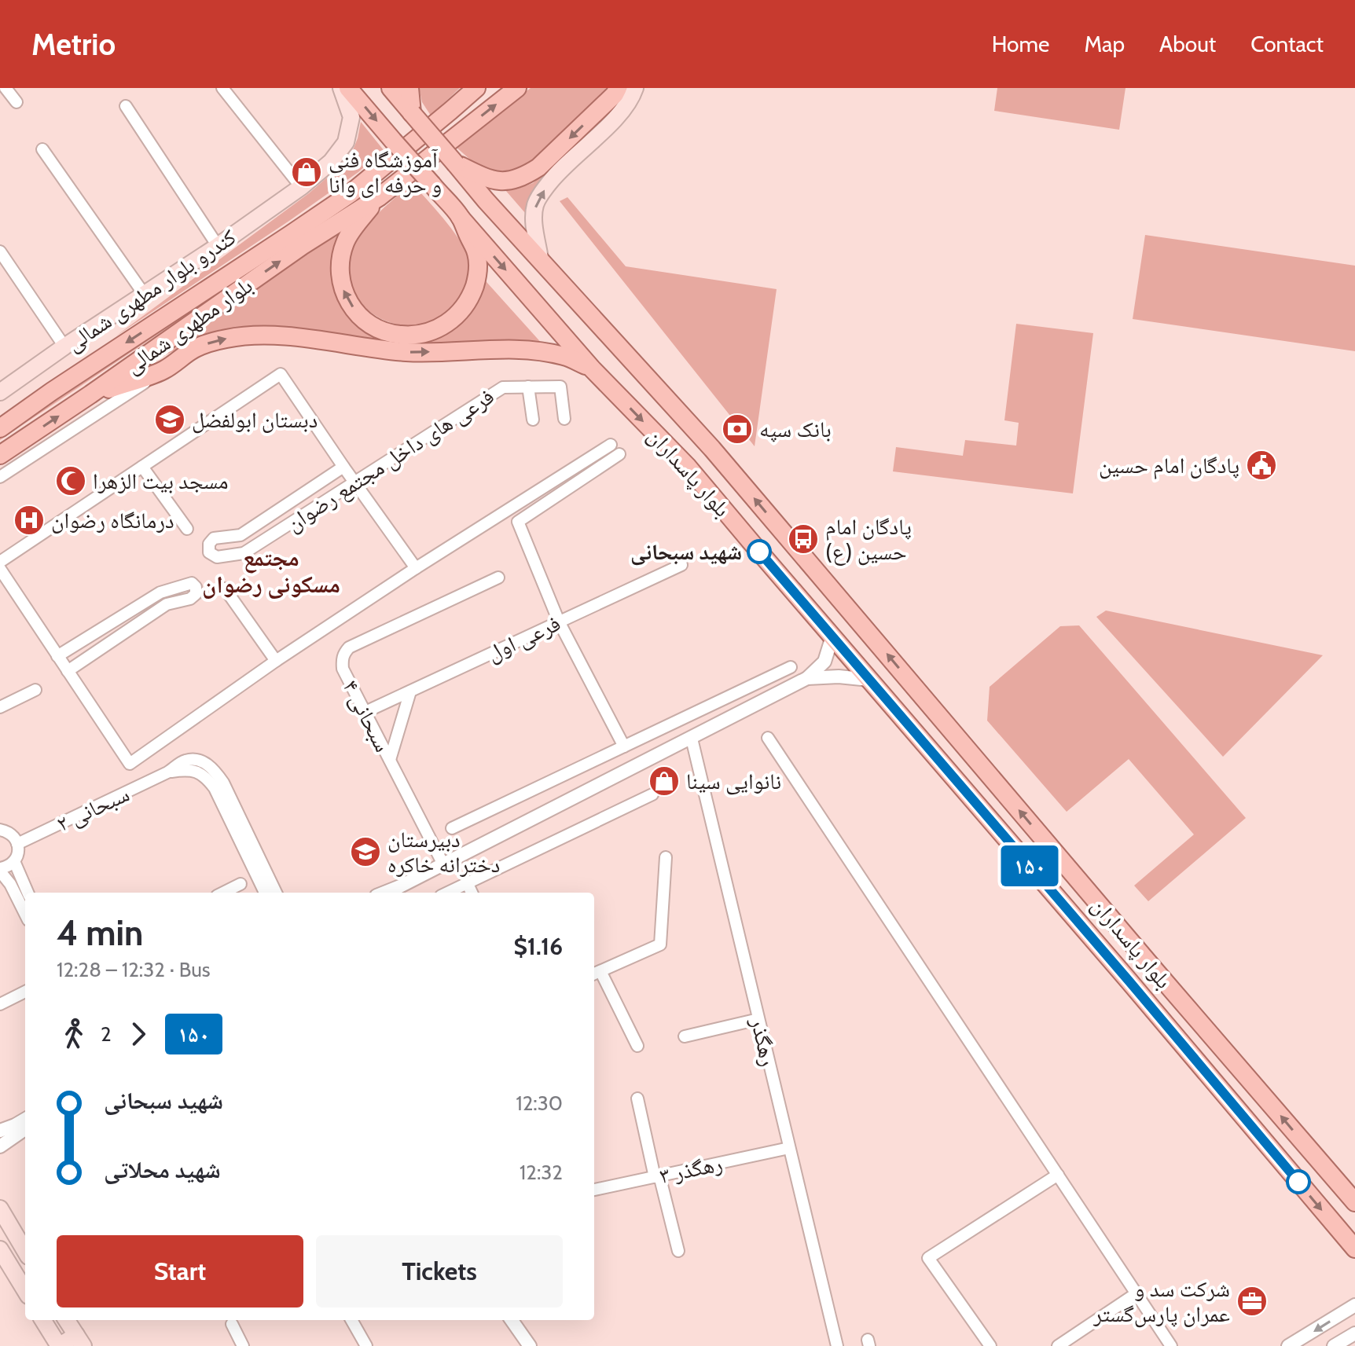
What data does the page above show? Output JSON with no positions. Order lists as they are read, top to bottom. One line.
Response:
{"streets":{"main road":["کندرو بلوار مطهری شمالی","بلوار مطهری شمالی","بلوار پاسداران"],"street":["فرعی های داخل مجتمع رضوان","فرعی اول","سبحانی ۴","سبحانی ۲","رهگذر","۳ رهگذر"]},"crossings":[["فرعی اول","سبحانی ۴"],["رهگذر","۳ رهگذر"]],"districts":["مجتمع مسکونی رضوان"],"places":{"shop":["آموزشگاه فنی و حرفه ای وانا","نانوایی سینا"],"school or university":["دبستان ابولفضل","دبیرستان دخترانه خاکره"],"bank":["بانک سپه"],"public building":["پادگان امام حسین"],"mosque":["مسجد بیت الزهرا"],"hospital":["درمانگاه رضوان"],"bus stop":["پادگان امام حسین (ع)"],"other":["شهید سبحانی"],"office":["شرکت سد و عمران پارس‌گستر"]},"lines":["bus line ۱۵۰"],"page":{"header":"Metrio","nav":["Home","Map","About","Contact"],"on_map":"۱۵۰","heading":["4 min","12:28 – 12:32 · Bus","$1.16"],"legs":["2","۱۵۰"],"list":[{"name":"شهید سبحانی","value":"12:30"},{"name":"شهید محلاتی","value":"12:32"}],"buttons":["Start","Tickets"]}}
